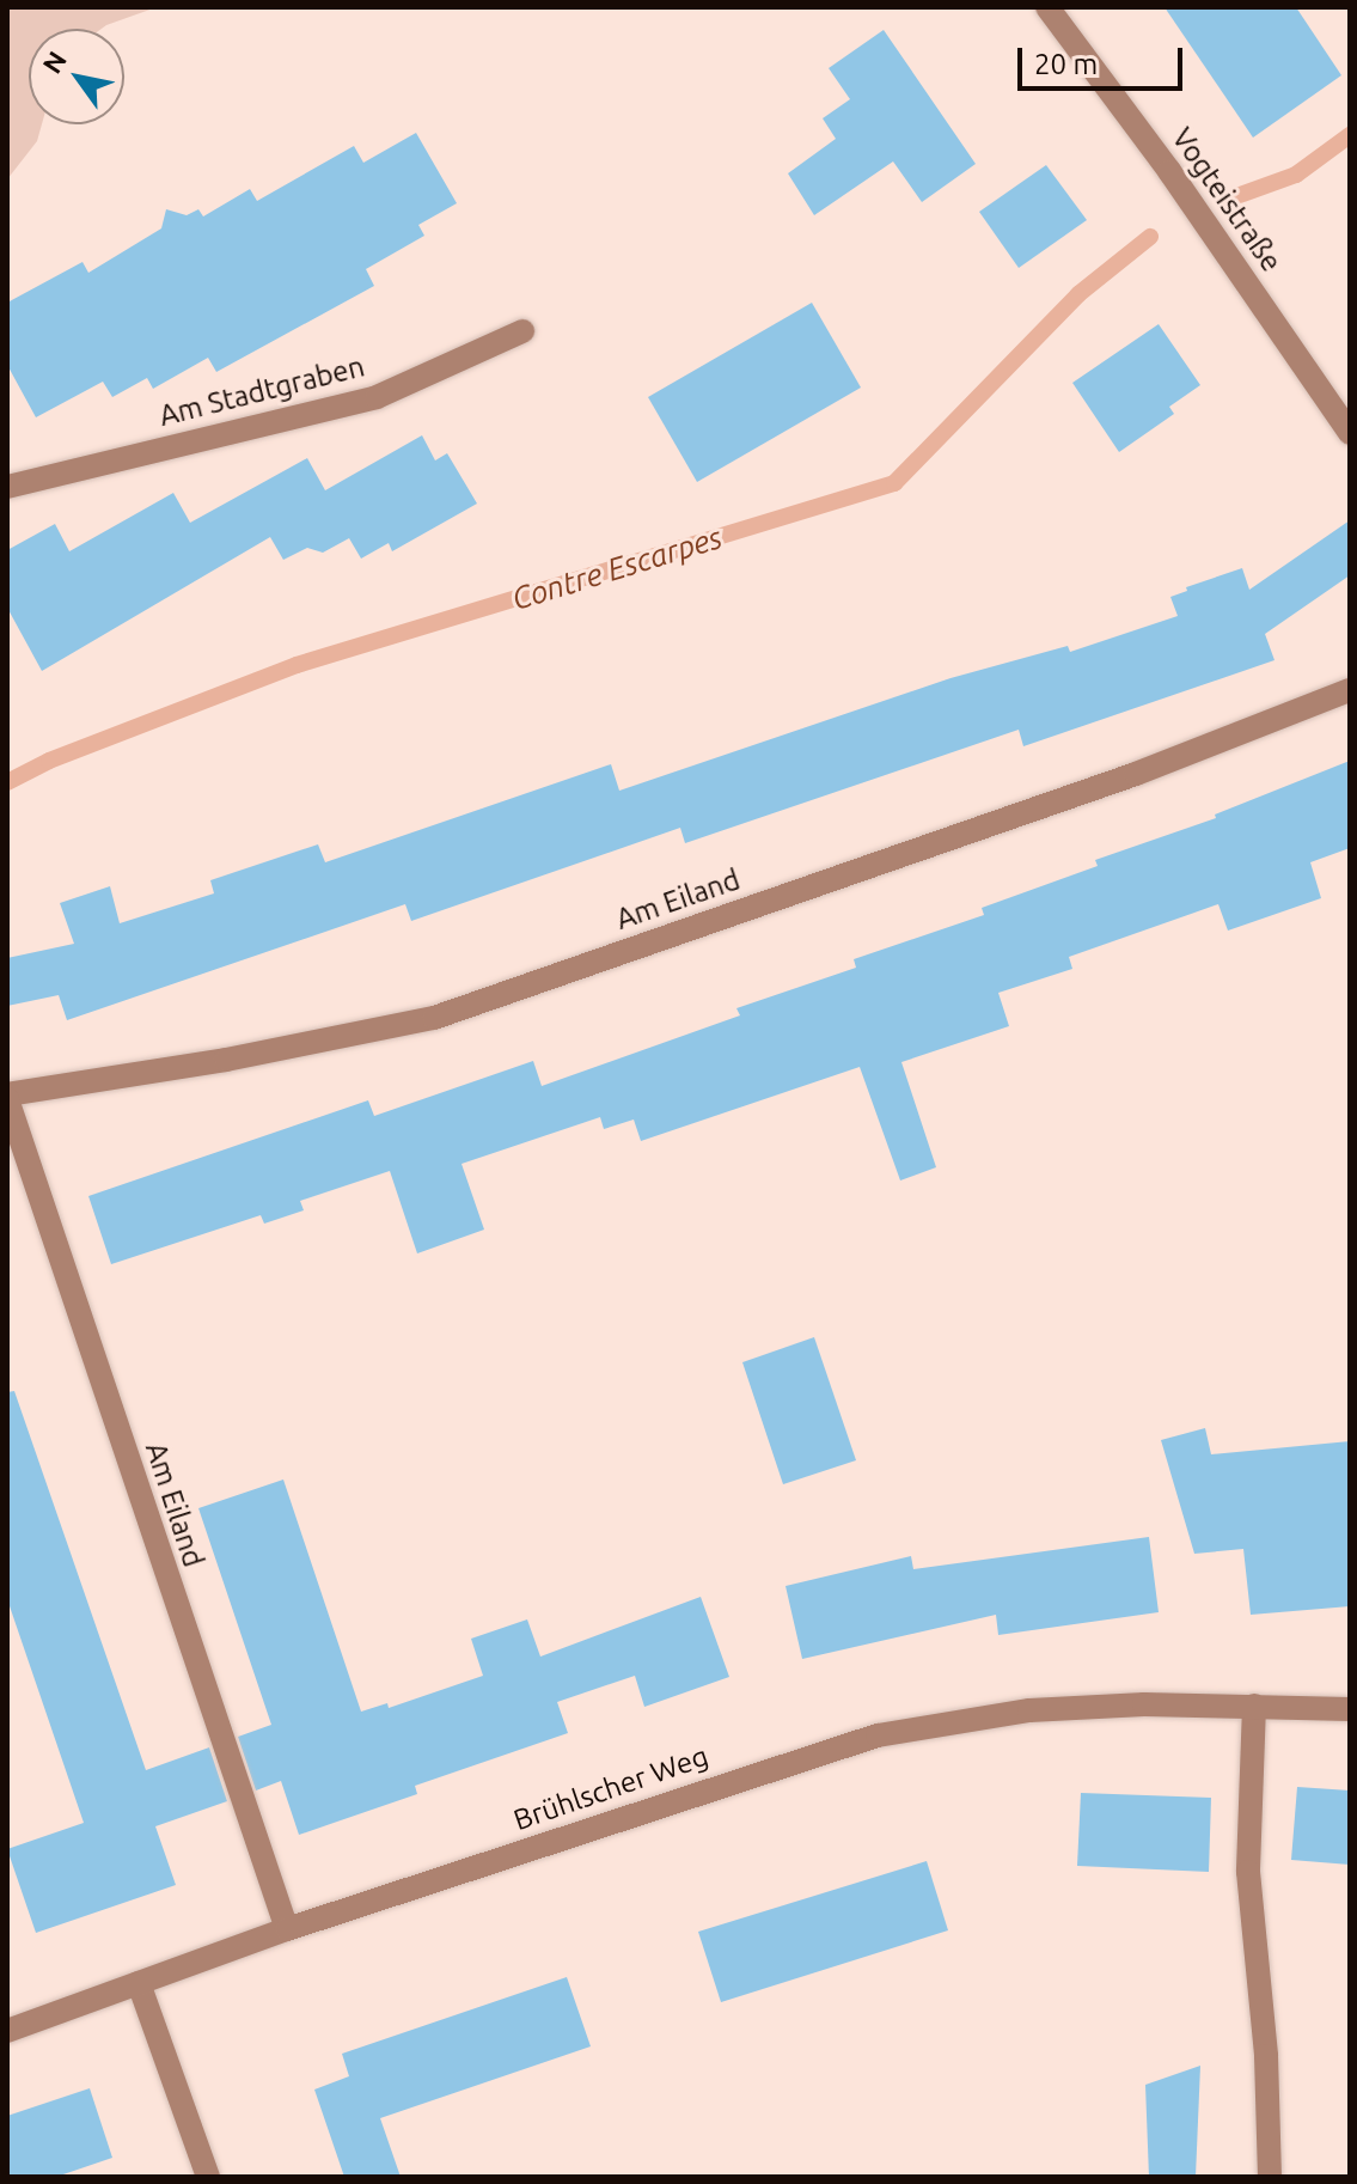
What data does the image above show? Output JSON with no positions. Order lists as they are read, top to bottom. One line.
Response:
{"streets":{"street":["Vogteistraße","Am Stadtgraben","Am Eiland","Brühlscher Weg"]},"crossings":[["Am Eiland","Brühlscher Weg"]],"water":["Contre Escarpes"],"scale_bar":"20 m","north":"top left"}
